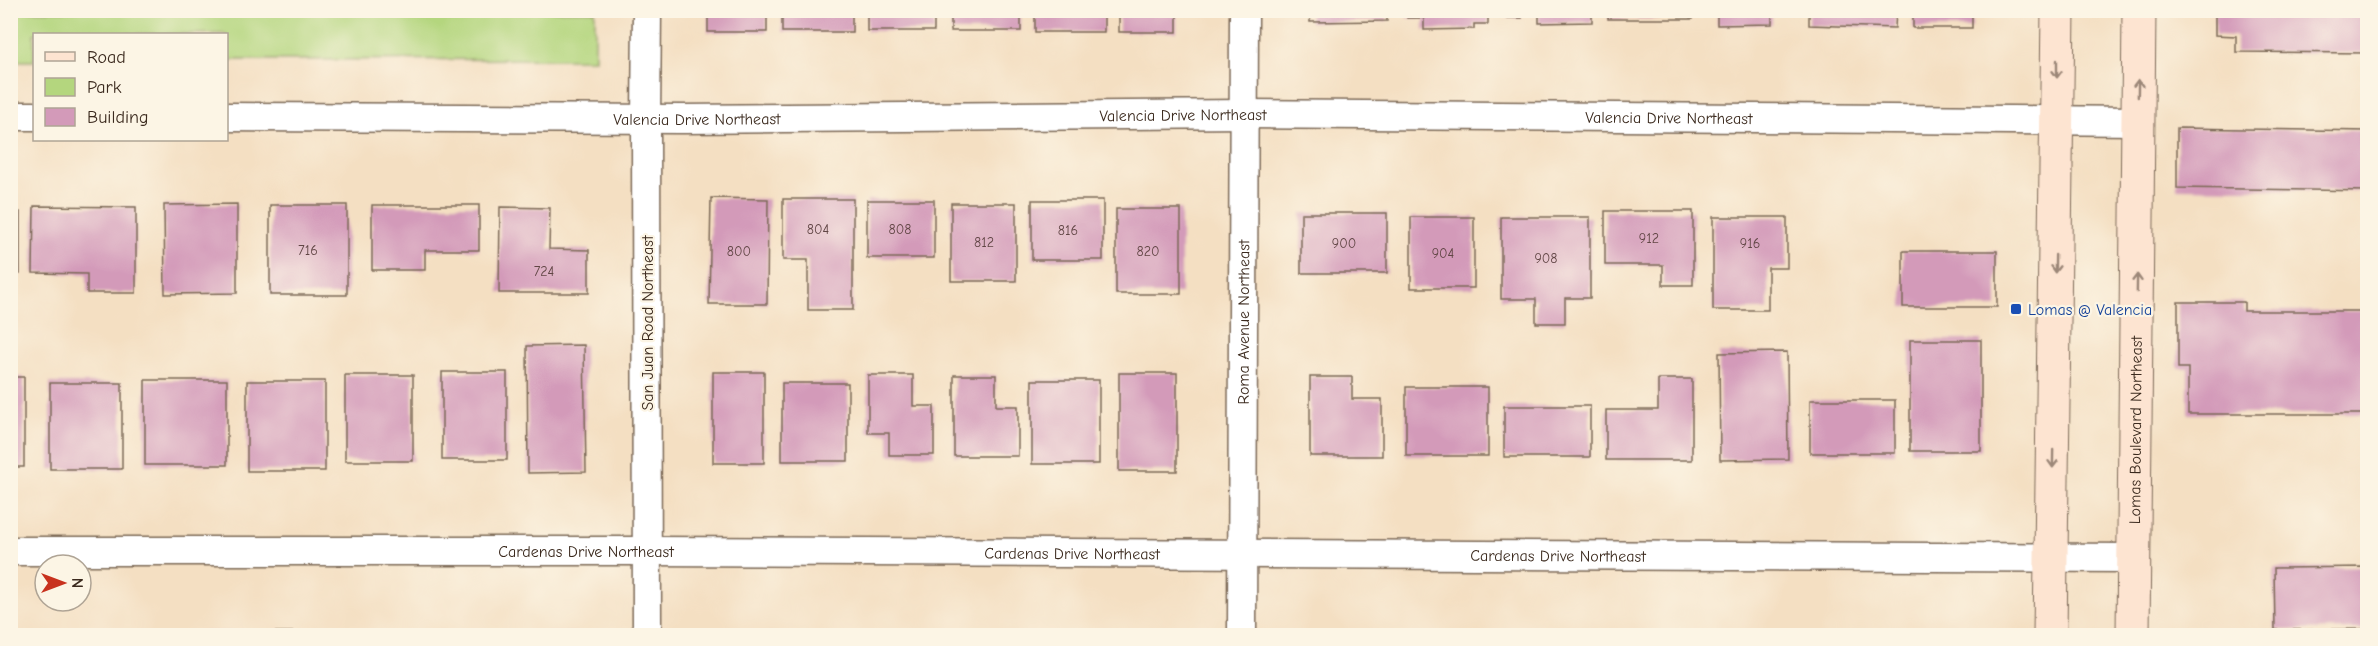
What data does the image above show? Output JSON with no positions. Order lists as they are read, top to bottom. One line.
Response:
{"streets":{"main road":["Lomas Boulevard Northeast"],"street":["Valencia Drive Northeast","San Juan Road Northeast","Roma Avenue Northeast","Cardenas Drive Northeast"]},"crossings":[["Valencia Drive Northeast","San Juan Road Northeast"],["Valencia Drive Northeast","Roma Avenue Northeast"],["Valencia Drive Northeast","Lomas Boulevard Northeast"],["San Juan Road Northeast","Cardenas Drive Northeast"],["Roma Avenue Northeast","Cardenas Drive Northeast"],["Lomas Boulevard Northeast","Cardenas Drive Northeast"]],"places":{"transit":["Lomas @ Valencia"]},"house_numbers":["804","808","816","912","812","900","916","716","800","820","904","908","724"],"legend":["Road","Park","Building"],"north":"right"}
